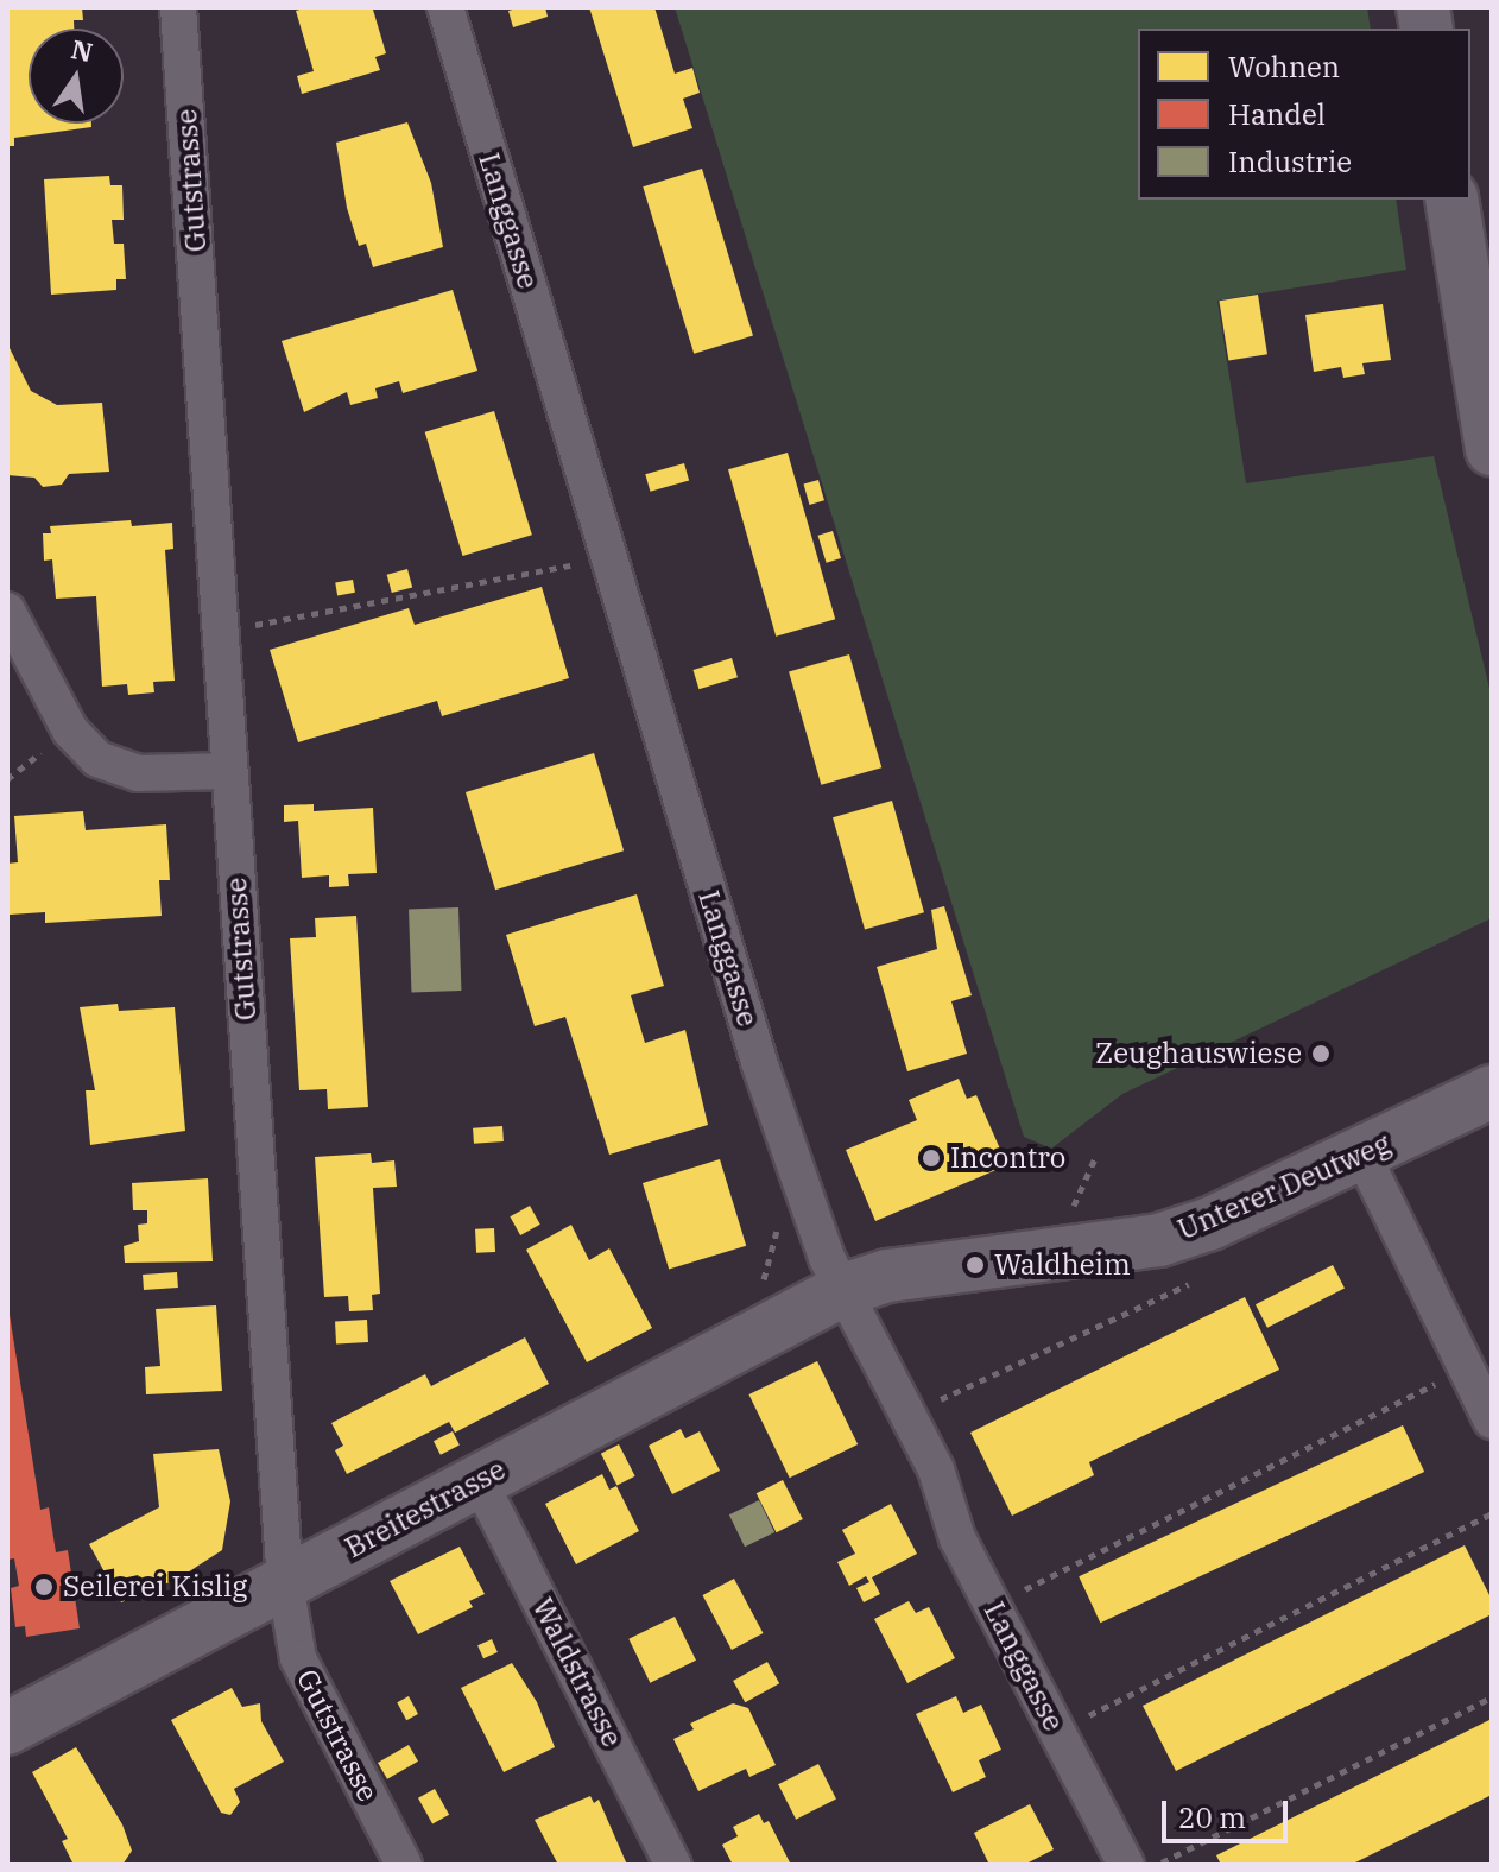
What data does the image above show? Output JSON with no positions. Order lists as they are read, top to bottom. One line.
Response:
{"streets":{"main road":["Unterer Deutweg","Breitestrasse"],"street":["Gutstrasse","Langgasse","Waldstrasse"]},"crossings":[["Gutstrasse","Breitestrasse"],["Langgasse","Unterer Deutweg"],["Langgasse","Breitestrasse"],["Unterer Deutweg","Breitestrasse"],["Breitestrasse","Waldstrasse"]],"places":["Zeughauswiese","Incontro","Waldheim","Seilerei Kislig"],"legend":["Wohnen","Handel","Industrie"],"scale_bar":"20 m","north":"top"}
